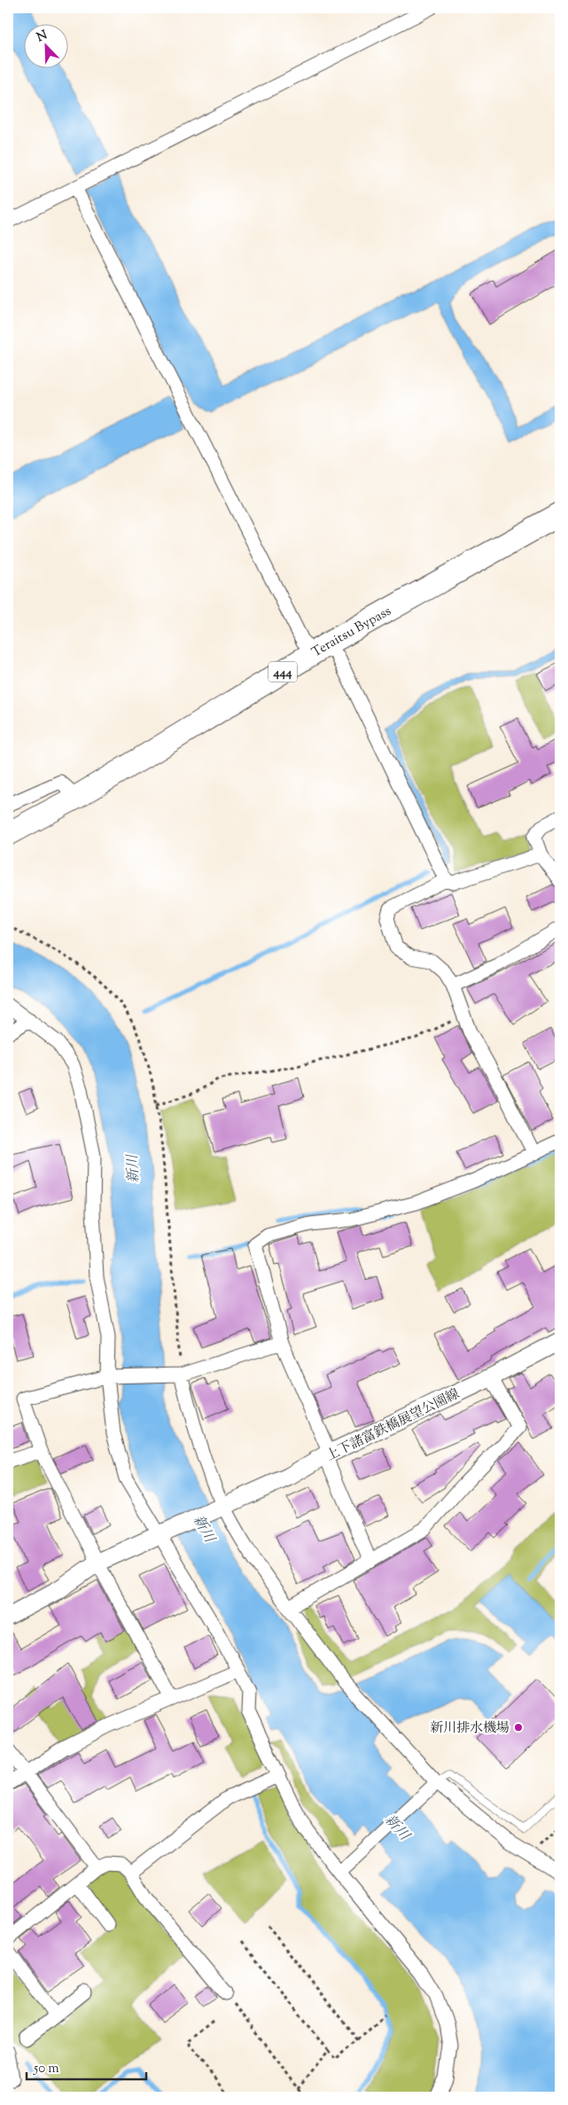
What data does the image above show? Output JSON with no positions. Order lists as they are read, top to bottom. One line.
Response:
{"streets":{"highway":["Teraitsu Bypass","444"],"street":["上下諸富鉄橋展望公園線"]},"water":["新川"],"places":["新川排水機場"],"scale_bar":"50 m","north":"top left"}
